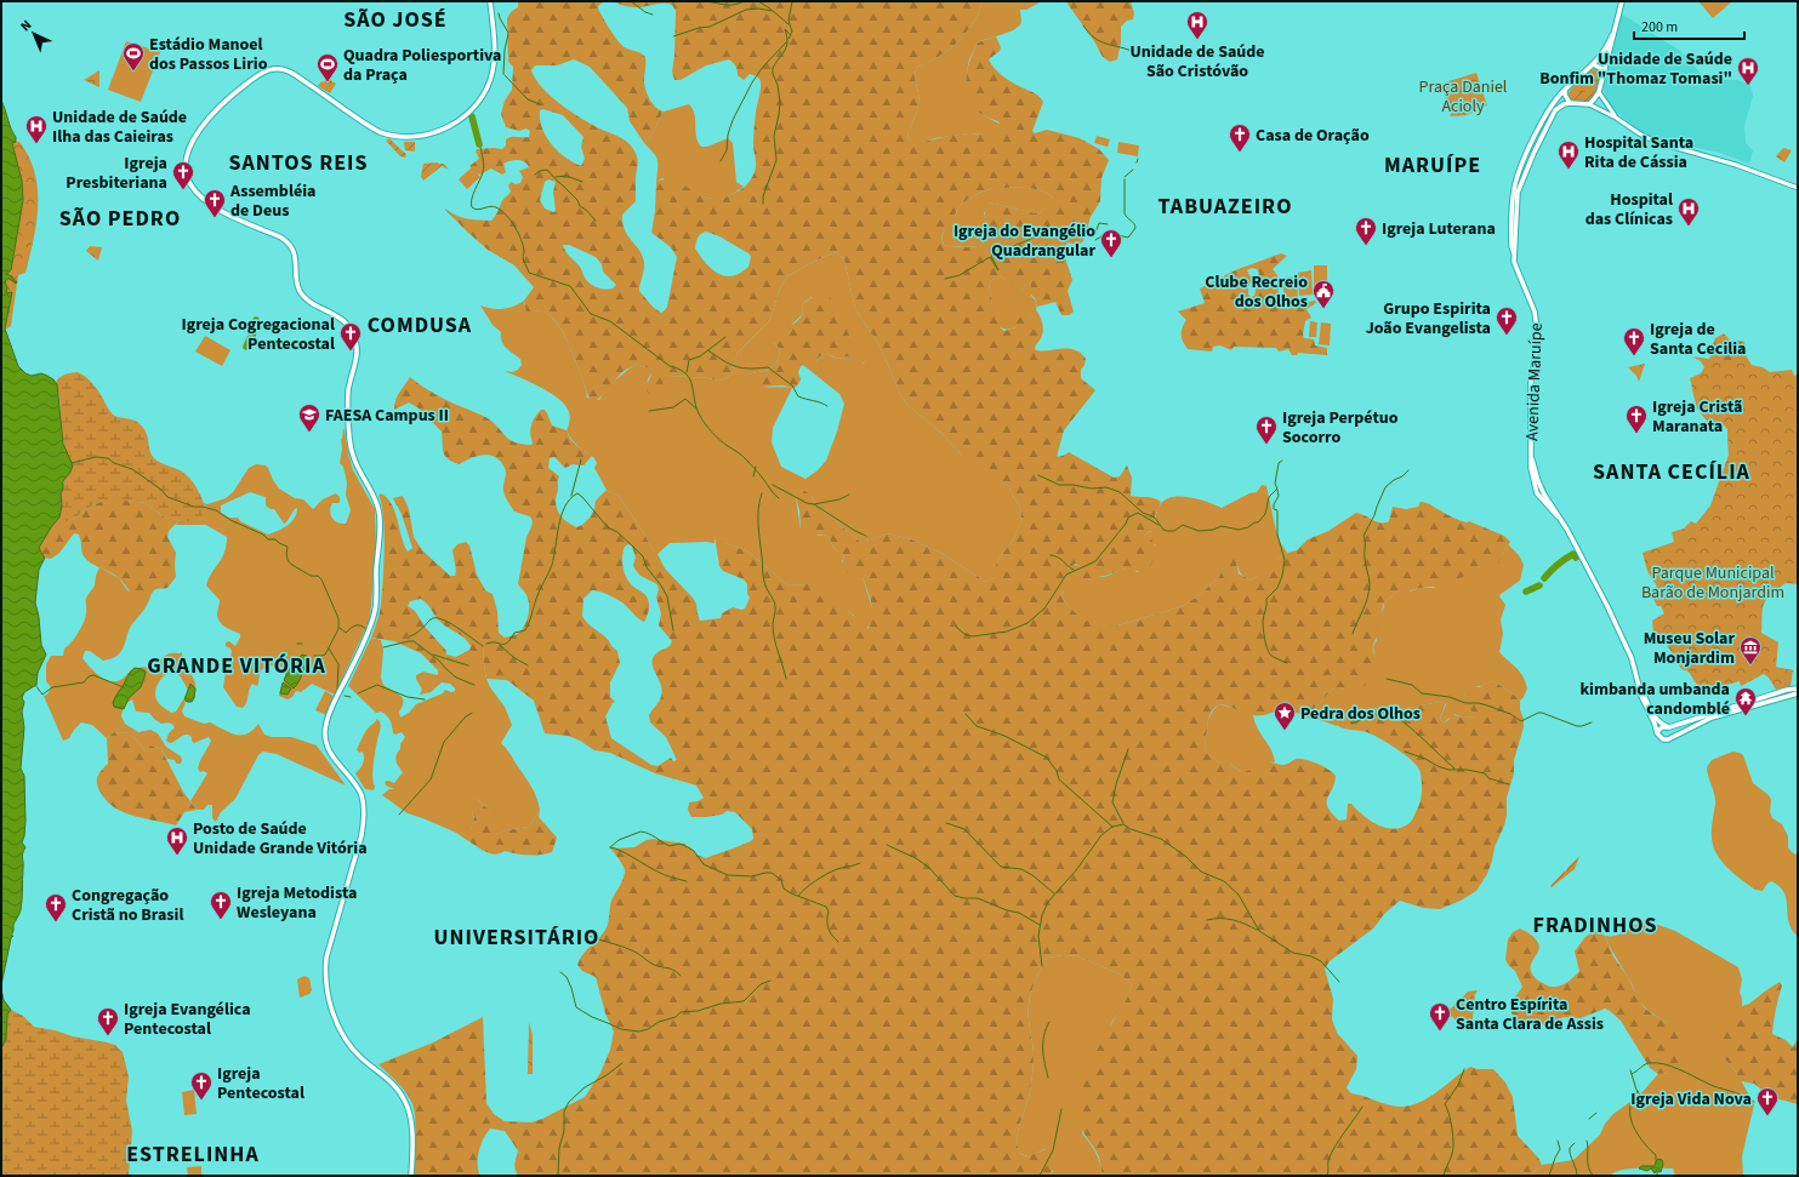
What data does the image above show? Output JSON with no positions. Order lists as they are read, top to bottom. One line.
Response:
{"streets":{"main road":["Avenida Maruípe"]},"districts":["SÃO JOSÉ","SANTOS REIS","MARUÍPE","TABUAZEIRO","SÃO PEDRO","COMDUSA","SANTA CECÍLIA","GRANDE VITÓRIA","FRADINHOS","UNIVERSITÁRIO","ESTRELINHA"],"parks":["Praça Daniel Acioly","Parque Municipal Barão de Monjardim"],"places":{"hospital":["Unidade de Saúde São Cristóvão","Unidade de Saúde Bonfim \"Thomaz Tomasi\"","Unidade de Saúde Ilha das Caieiras","Hospital Santa Rita de Cássia","Hospital das Clínicas","Posto de Saúde Unidade Grande Vitória"],"sports":["Estádio Manoel dos Passos Lirio","Quadra Poliesportiva da Praça"],"church":["Casa de Oração","Igreja Presbiteriana","Assembléia de Deus","Igreja Luterana","Igreja do Evangélio Quadrangular","Grupo Espirita João Evangelista","Igreja Cogregacional Pentecostal","Igreja de Santa Cecilia","Igreja Cristã Maranata","Igreja Perpétuo Socorro","Igreja Metodista Wesleyana","Congregação Cristã no Brasil","Centro Espírita Santa Clara de Assis","Igreja Evangélica Pentecostal","Igreja Pentecostal","Igreja Vida Nova"],"public building":["Clube Recreio dos Olhos"],"school or university":["FAESA Campus II"],"museum":["Museu Solar Monjardim"],"temple":["kimbanda umbanda candomblé"],"place":["Pedra dos Olhos"]},"scale_bar":"200 m","north":"top left"}
